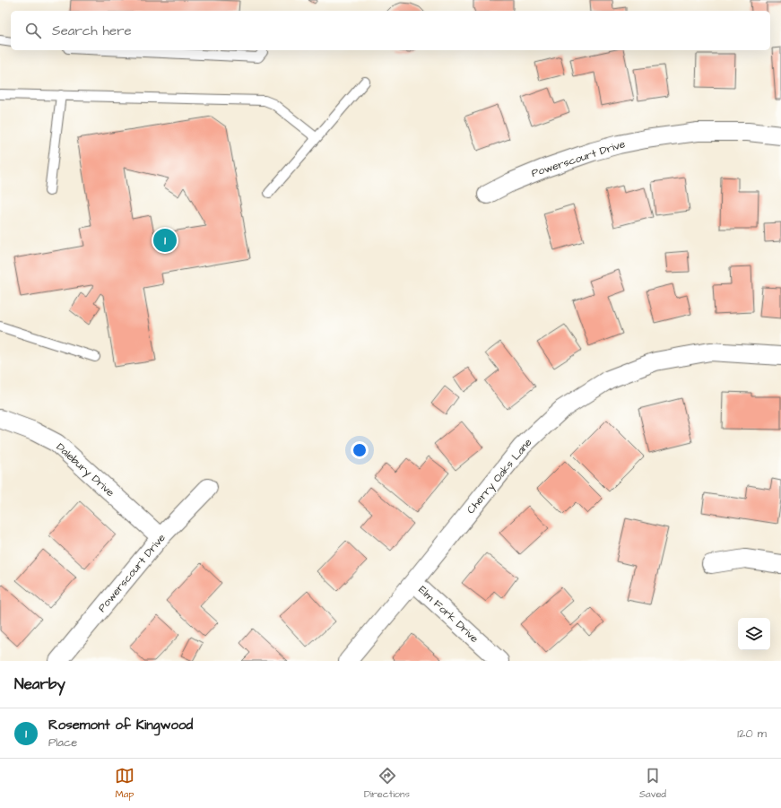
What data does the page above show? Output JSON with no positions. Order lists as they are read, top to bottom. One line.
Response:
{"streets":{"street":["Powerscourt Drive","Dalebury Drive","Cherry Oaks Lane","Elm Fork Drive"]},"crossings":[["Powerscourt Drive","Dalebury Drive"],["Cherry Oaks Lane","Elm Fork Drive"]],"page":{"search":"Search here","pins":"1","heading":"Nearby","list":[{"mark":"1","name":"Rosemont of Kingwood","note":"Place","value":"120 m"}],"nav":["Map","Directions","Saved"]}}
